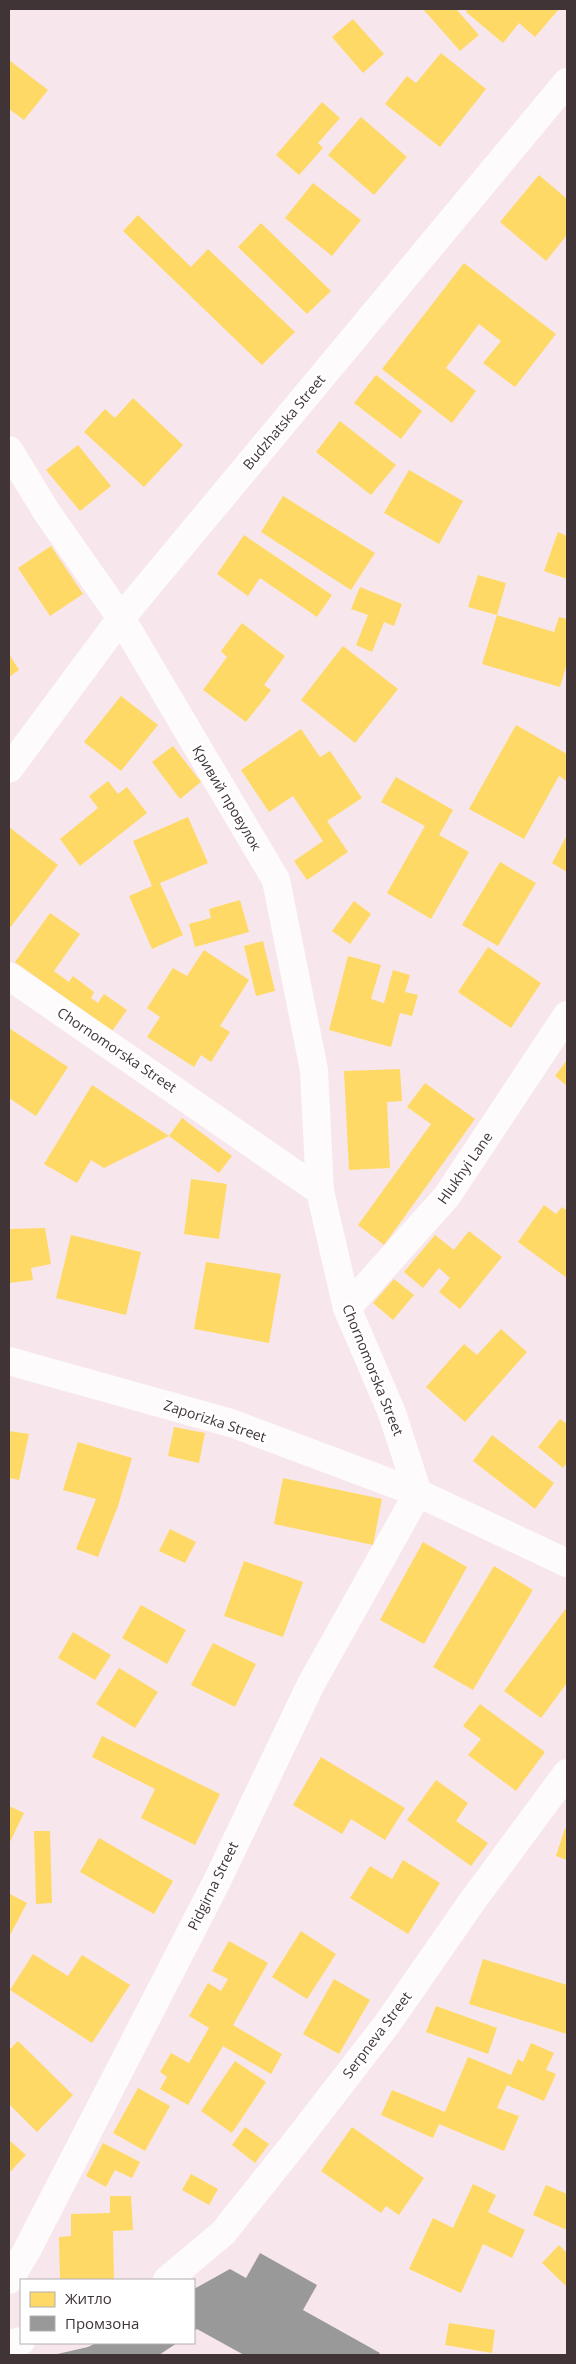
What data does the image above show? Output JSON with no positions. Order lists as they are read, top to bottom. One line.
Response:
{"streets":{"street":["Budzhatska Street","Кривий провулок","Chornomorska Street","Hlukhyi Lane","Zaporizka Street","Pidgirna Street","Serpneva Street"]},"crossings":[["Budzhatska Street","Кривий провулок"],["Кривий провулок","Chornomorska Street"],["Chornomorska Street","Hlukhyi Lane"],["Chornomorska Street","Zaporizka Street"],["Chornomorska Street","Pidgirna Street"],["Zaporizka Street","Pidgirna Street"]],"legend":["Житло","Промзона"]}
